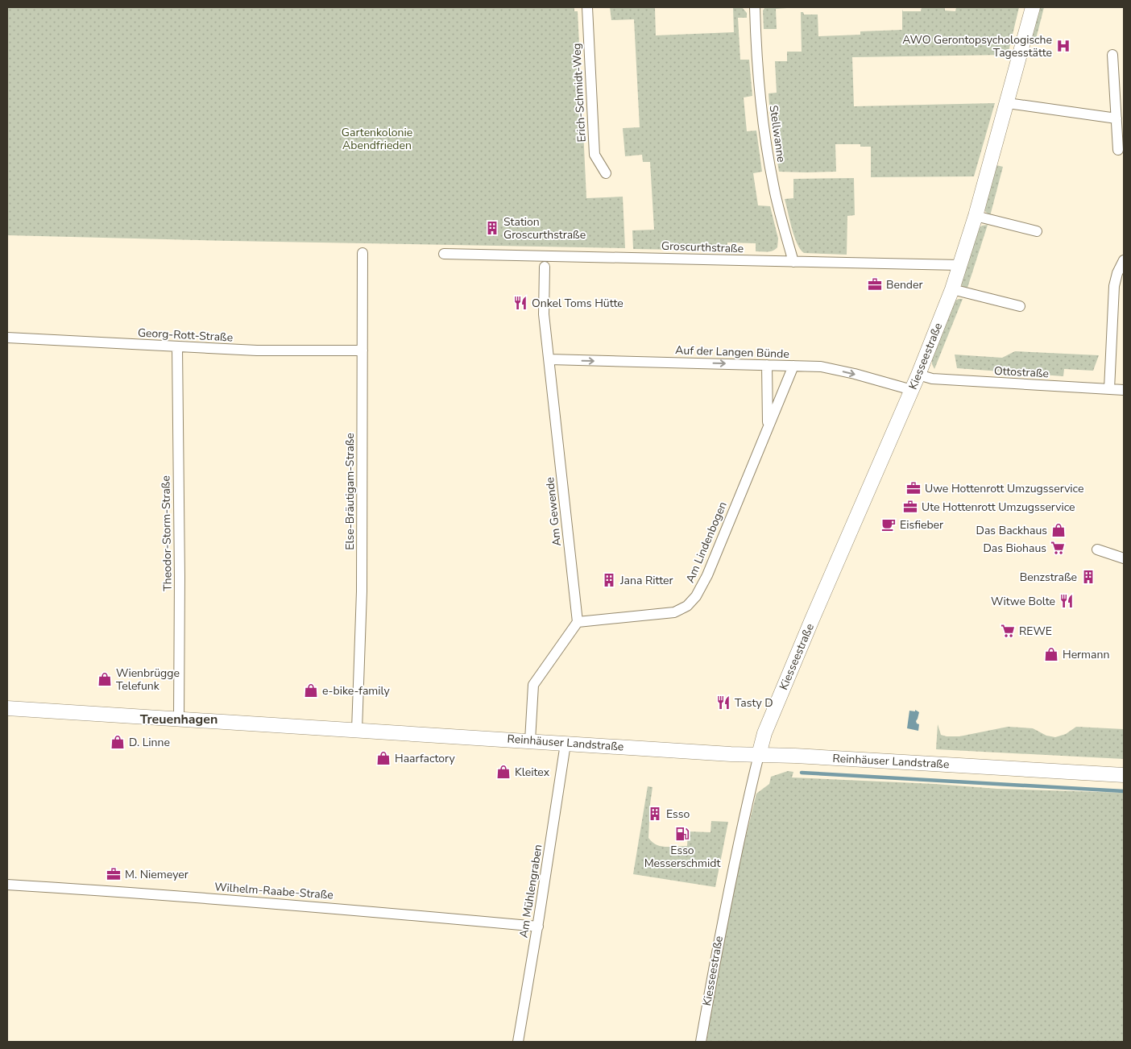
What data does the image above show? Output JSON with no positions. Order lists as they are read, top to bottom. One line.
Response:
{"streets":{"main road":["Kiesseestraße","Reinhäuser Landstraße"],"street":["Erich-Schmidt-Weg","Stellwanne","Groscurthstraße","Georg-Rott-Straße","Auf der Langen Bünde","Ottostraße","Else-Bräutigam-Straße","Am Gewende","Theodor-Storm-Straße","Am Lindenbogen","Wilhelm-Raabe-Straße","Am Mühlengraben"]},"crossings":[["Stellwanne","Groscurthstraße"],["Groscurthstraße","Kiesseestraße"],["Georg-Rott-Straße","Else-Bräutigam-Straße"],["Georg-Rott-Straße","Theodor-Storm-Straße"],["Auf der Langen Bünde","Kiesseestraße"],["Auf der Langen Bünde","Am Gewende"],["Auf der Langen Bünde","Am Lindenbogen"],["Kiesseestraße","Ottostraße"],["Kiesseestraße","Reinhäuser Landstraße"],["Else-Bräutigam-Straße","Reinhäuser Landstraße"],["Am Gewende","Am Lindenbogen"],["Theodor-Storm-Straße","Reinhäuser Landstraße"],["Reinhäuser Landstraße","Am Mühlengraben"],["Wilhelm-Raabe-Straße","Am Mühlengraben"]],"one_way":["Auf der Langen Bünde"],"districts":["Treuenhagen"],"parks":["Gartenkolonie Abendfrieden"],"places":{"hospital":["AWO Gerontopsychologische Tagesstätte"],"building":["Station Groscurthstraße","Benzstraße","Jana Ritter","Esso"],"office":["Bender","Uwe Hottenrott Umzugsservice","Ute Hottenrott Umzugsservice","M. Niemeyer"],"restaurant":["Onkel Toms Hütte","Witwe Bolte","Tasty D"],"cafe":["Eisfieber"],"shop":["Das Backhaus","Hermann","Wienbrügge Telefunk","e-bike-family","D. Linne","Haarfactory","Kleitex"],"supermarket":["Das Biohaus","REWE"],"fuel station":["Esso Messerschmidt"]}}
